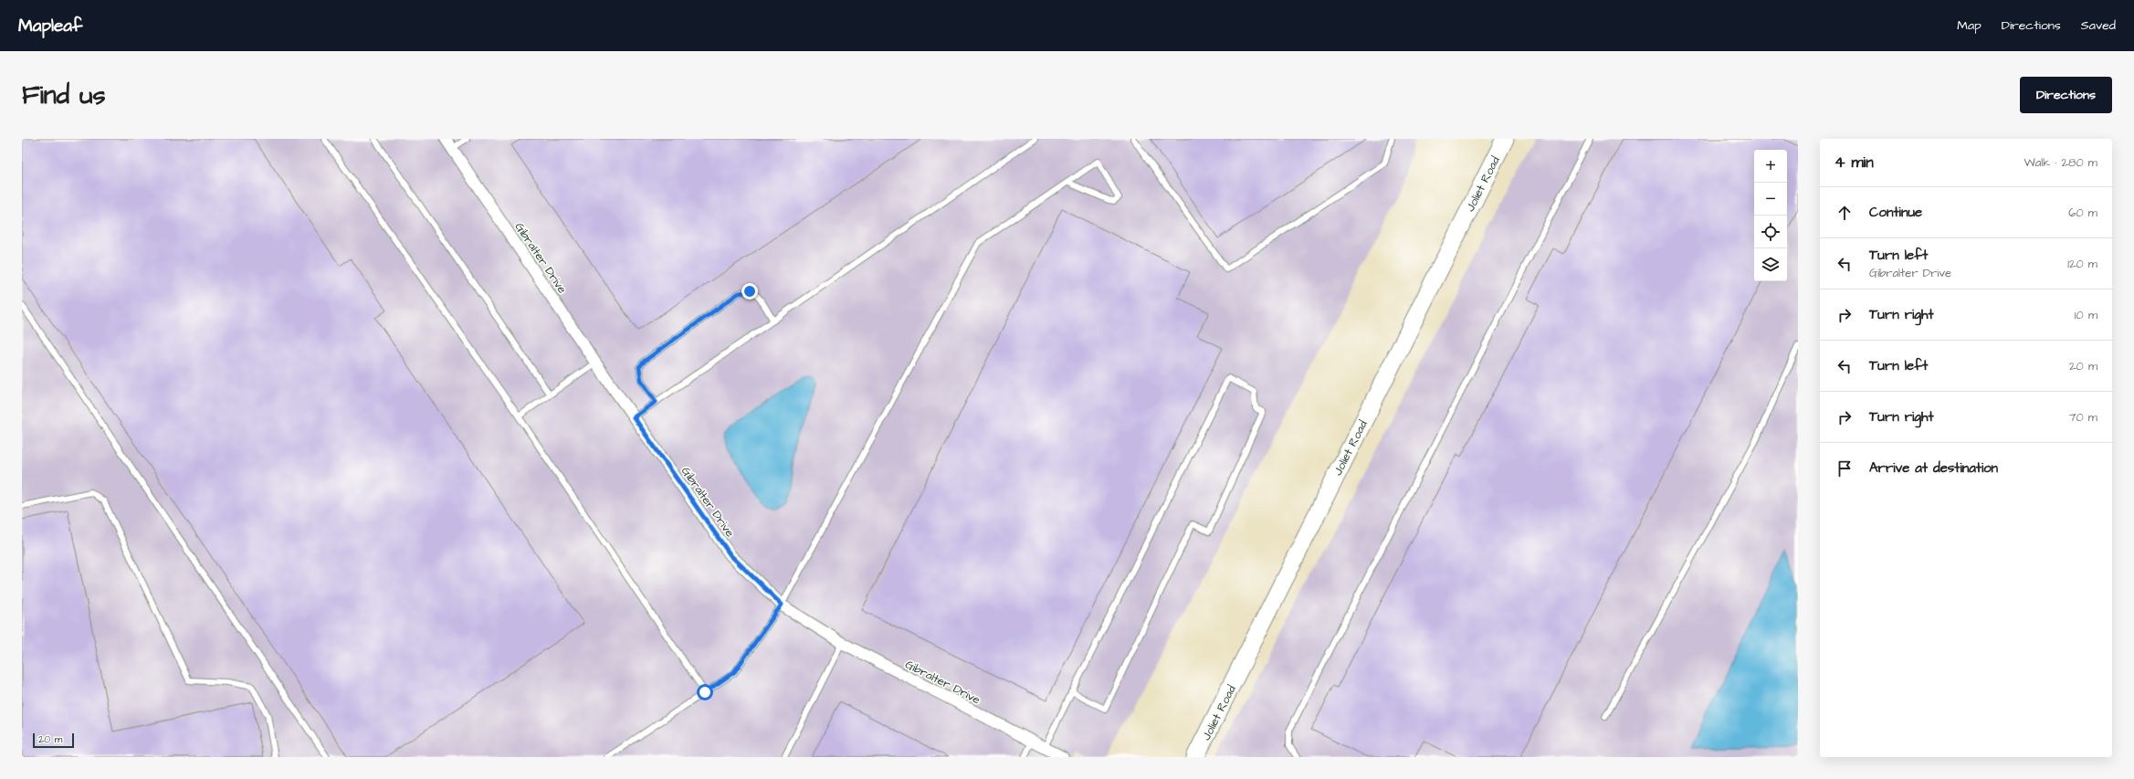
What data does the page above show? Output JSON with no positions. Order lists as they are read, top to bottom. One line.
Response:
{"streets":{"main road":["Joliet Road"],"street":["Gibralter Drive"]},"scale_bar":"20 m","page":{"header":"Mapleaf","nav":["Map","Directions","Saved"],"buttons":"Directions","title":"Find us","heading":["4 min","Walk · 280 m"],"map_buttons":["+","−"],"list":[["Continue","60 m"],["Turn left","Gibralter Drive","120 m"],["Turn right","10 m"],["Turn left","20 m"],["Turn right","70 m"],"Arrive at destination"],"scale":"20 m"}}
